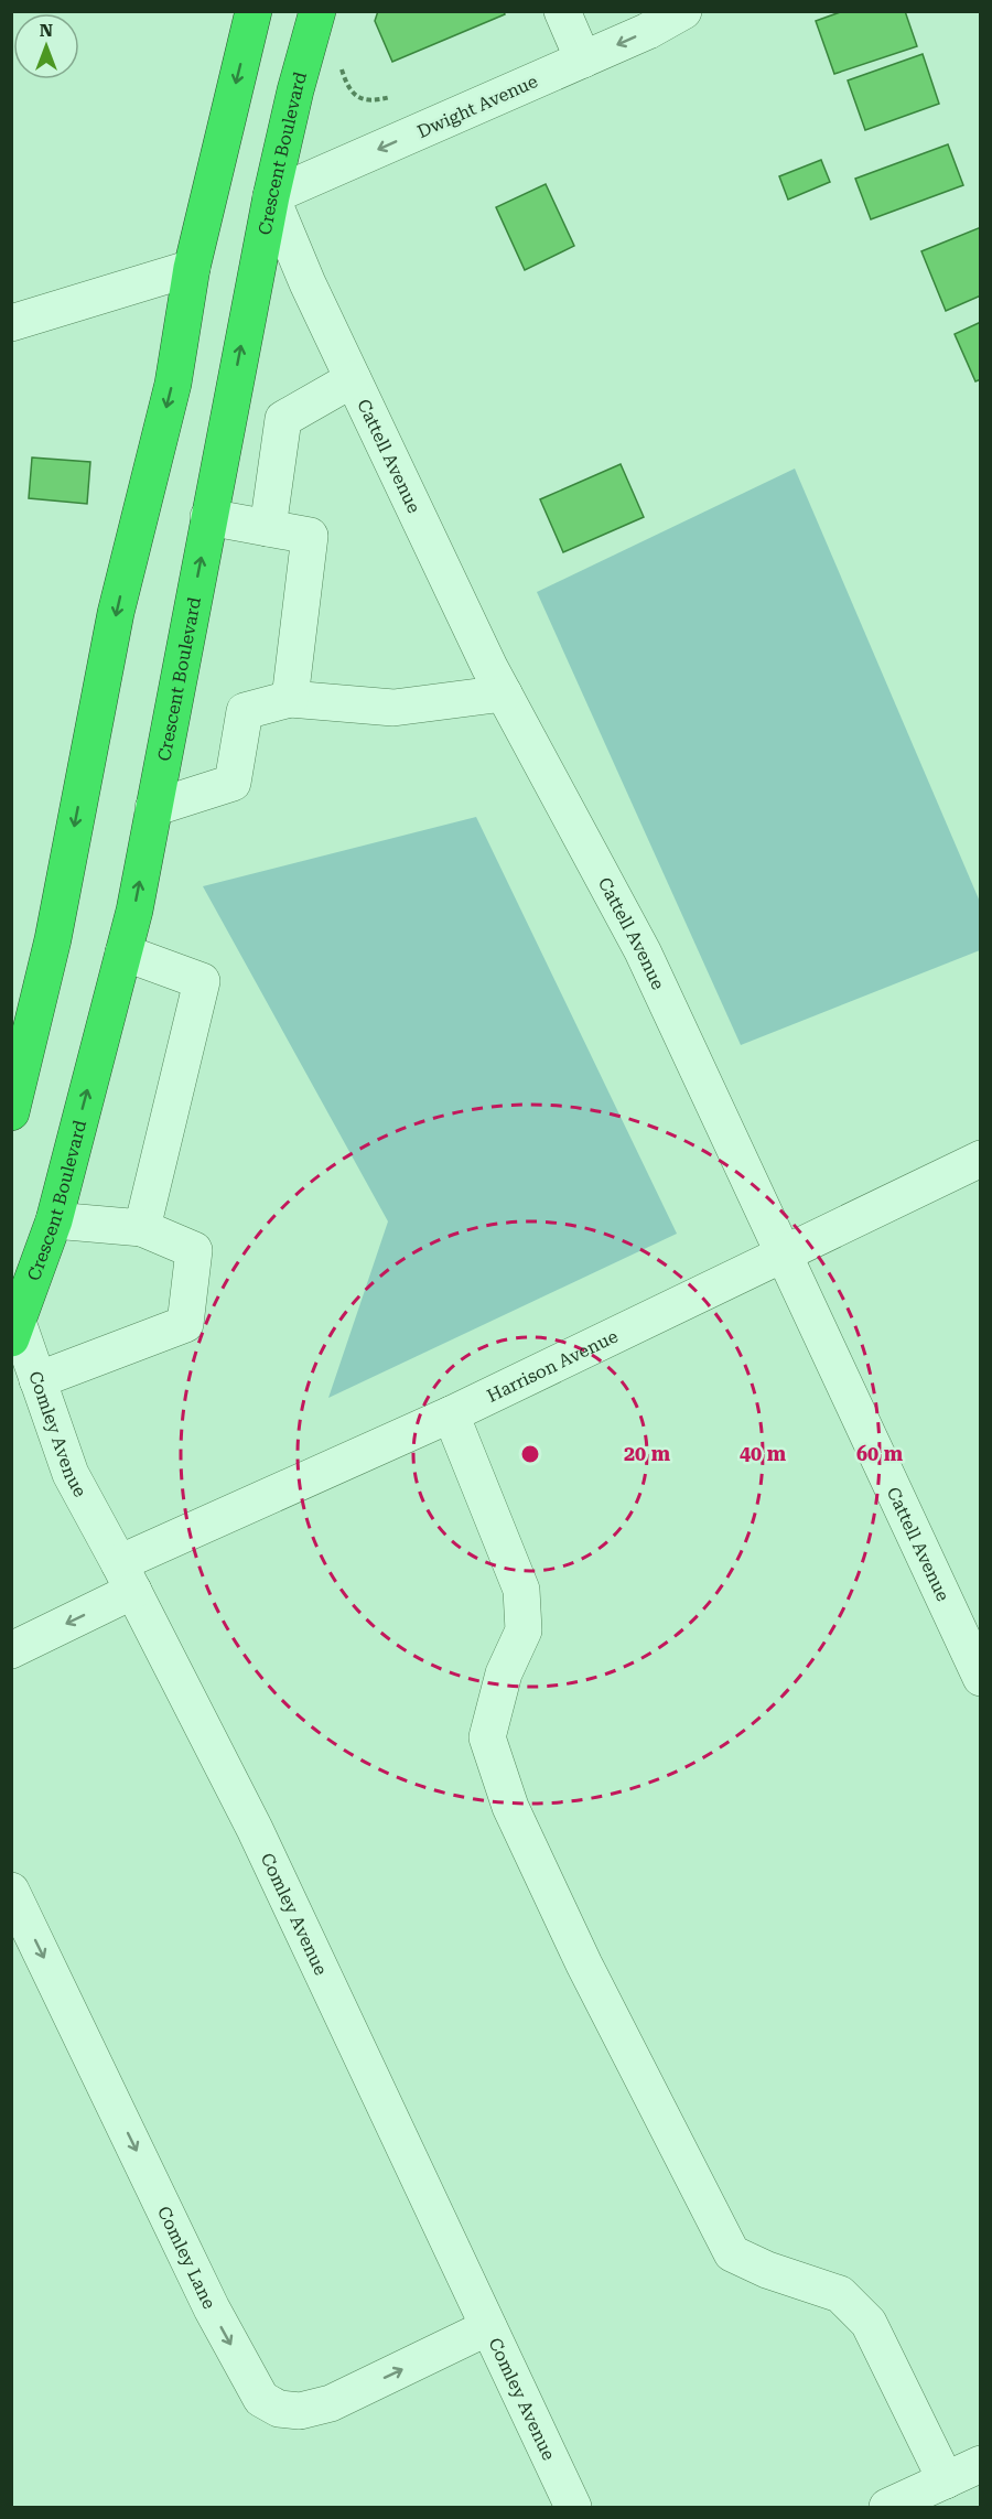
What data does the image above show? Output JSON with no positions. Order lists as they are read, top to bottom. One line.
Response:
{"streets":{"highway":["Crescent Boulevard"],"street":["Dwight Avenue","Cattell Avenue","Harrison Avenue","Comley Avenue","Comley Lane"]},"crossings":[["Dwight Avenue","Crescent Boulevard"],["Dwight Avenue","Cattell Avenue"],["Crescent Boulevard","Cattell Avenue"],["Crescent Boulevard","Comley Avenue"],["Cattell Avenue","Harrison Avenue"],["Harrison Avenue","Comley Avenue"],["Comley Avenue","Comley Lane"]],"one_way":["Dwight Avenue"],"north":"top","rings":["20 m","40 m","60 m"]}
